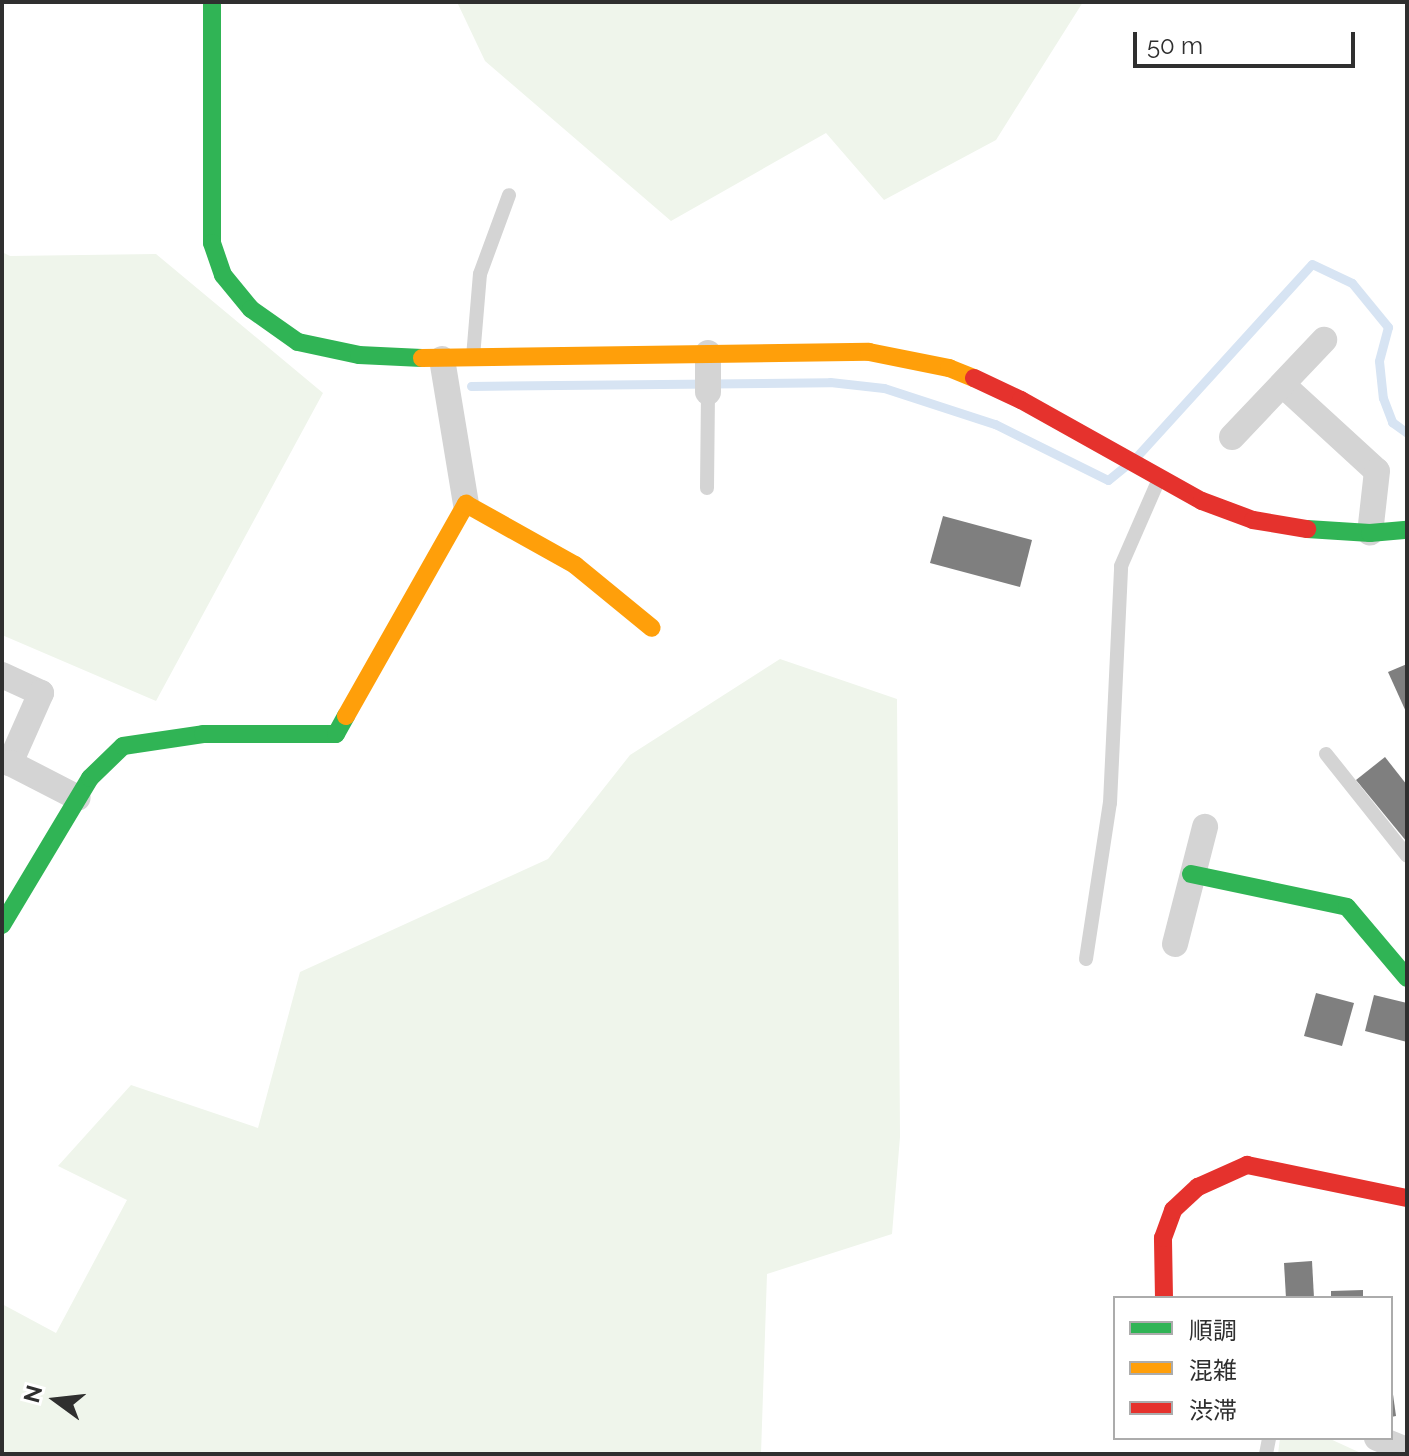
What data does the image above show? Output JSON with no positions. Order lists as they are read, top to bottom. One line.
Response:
{"legend":["順調","混雑","渋滞"],"scale_bar":"50 m","north":"left"}
